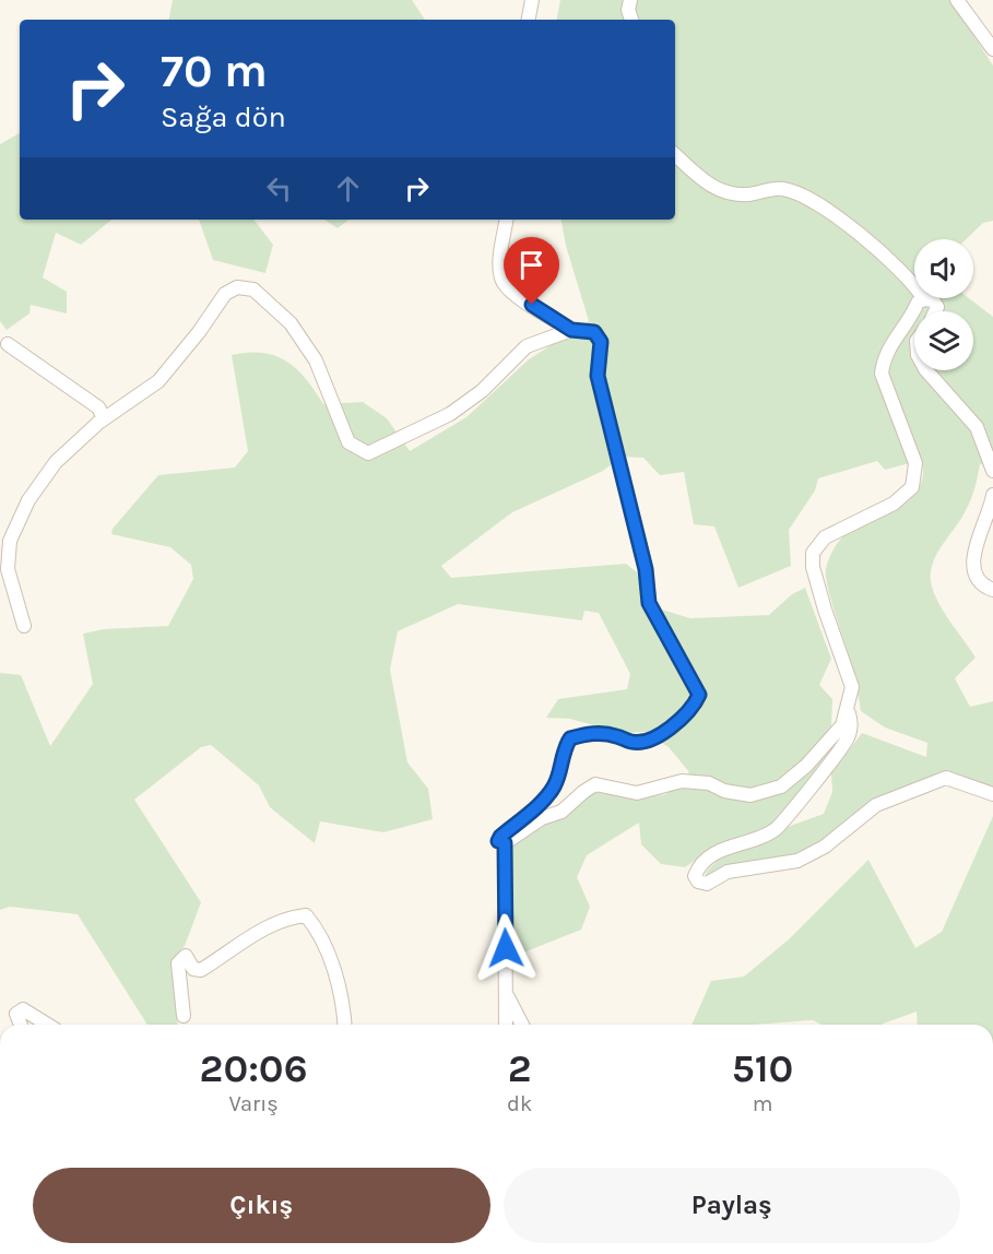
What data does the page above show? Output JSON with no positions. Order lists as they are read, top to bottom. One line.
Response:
{"page":{"turn":["70 m","Sağa dön"],"eta":["20:06","Varış","2","dk","510","m"],"buttons":["Çıkış","Paylaş"]}}
